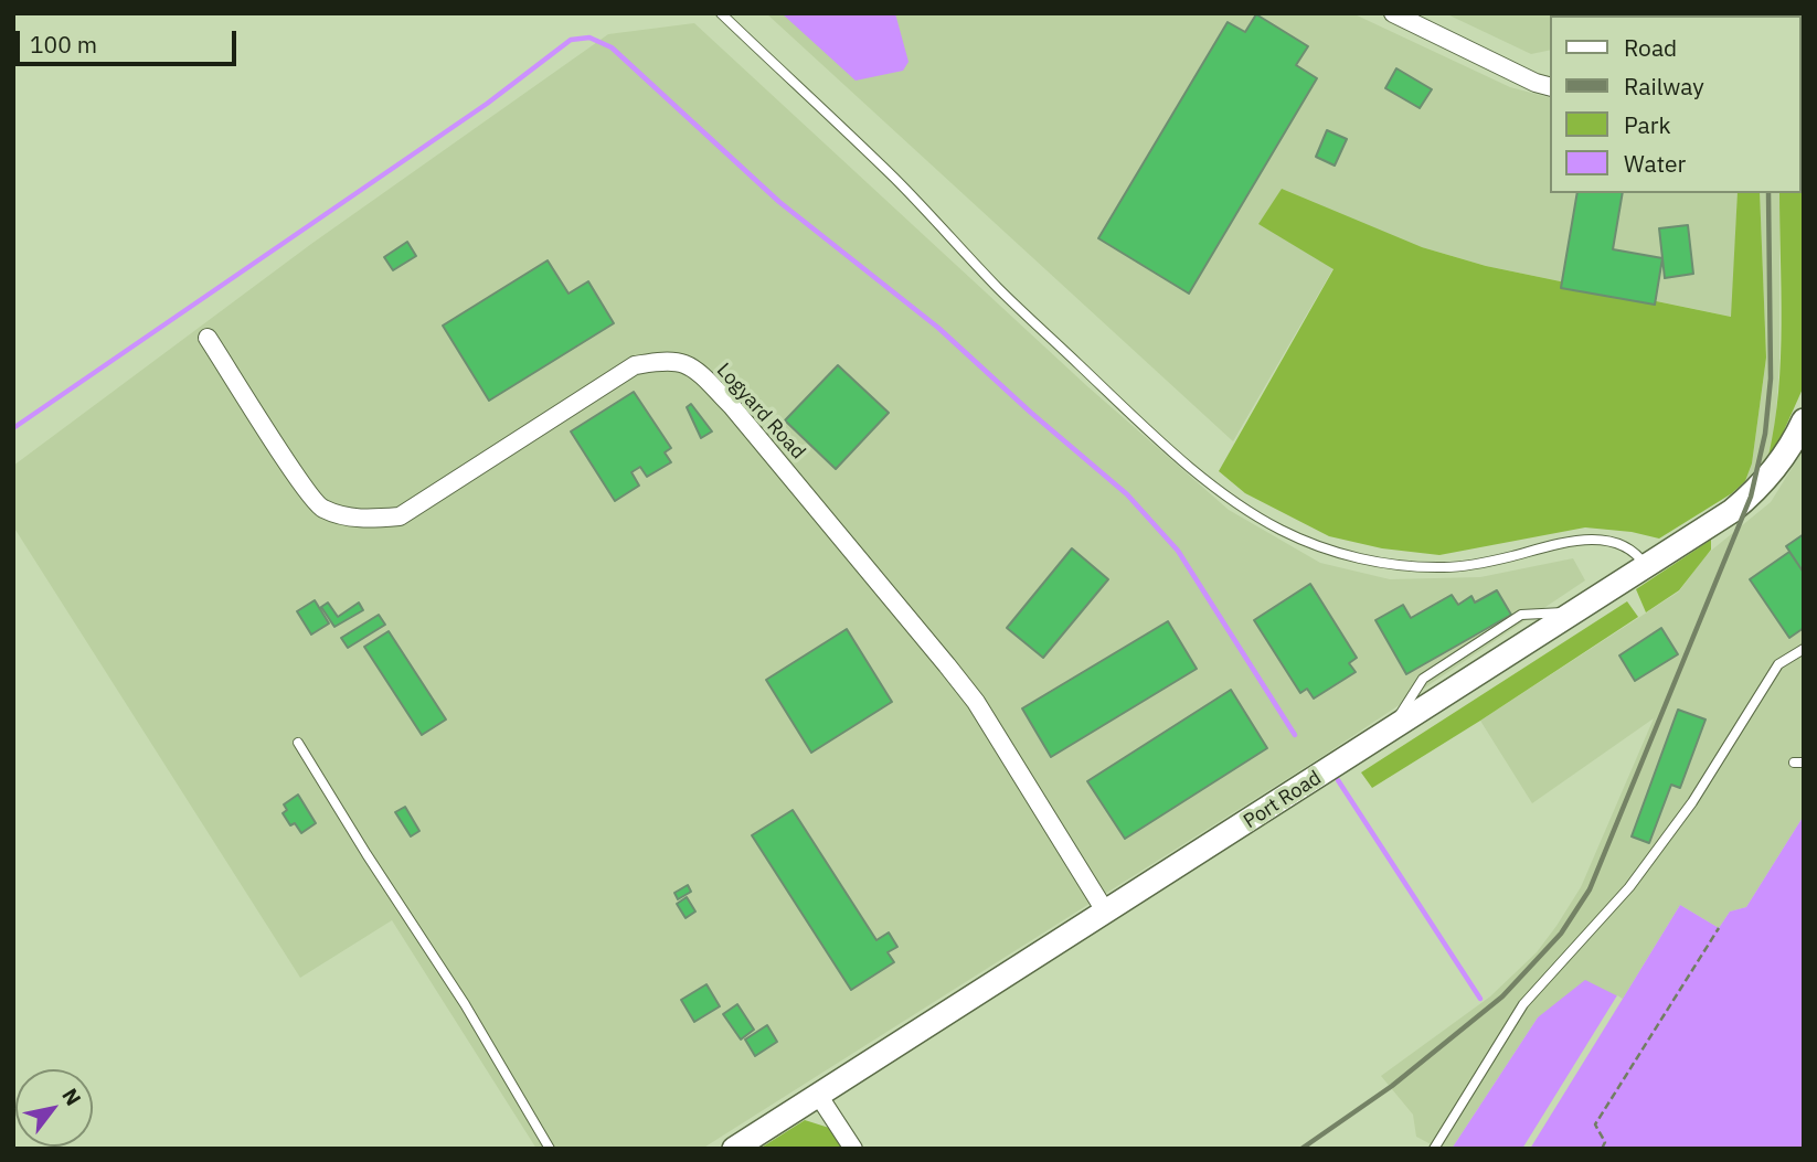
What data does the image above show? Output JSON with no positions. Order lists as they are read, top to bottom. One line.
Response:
{"streets":{"main road":["Port Road"],"street":["Logyard Road"]},"crossings":[["Logyard Road","Port Road"]],"legend":["Road","Railway","Park","Water"],"scale_bar":"100 m","north":"top right"}
